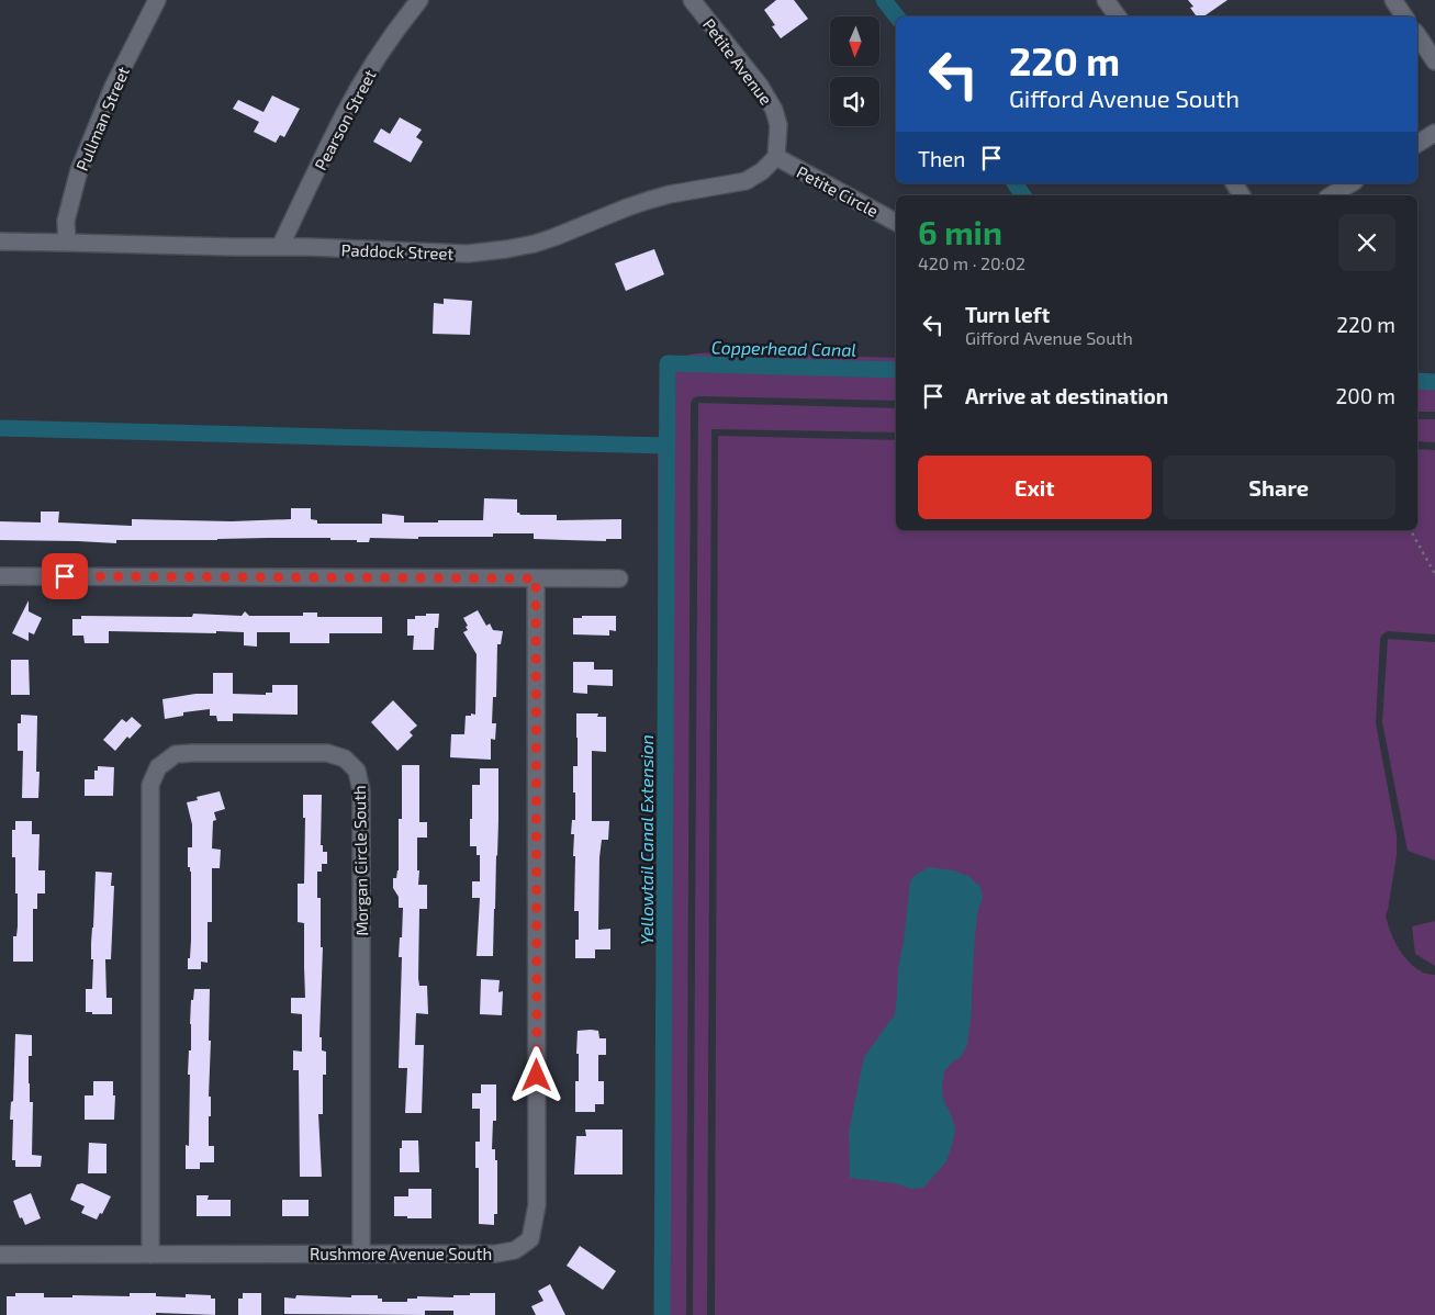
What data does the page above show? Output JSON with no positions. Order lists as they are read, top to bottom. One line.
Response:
{"streets":{"street":["Petite Avenue","Pullman Street","Pearson Street","Petite Circle","Paddock Street","Morgan Circle South","Rushmore Avenue South"]},"crossings":[["Petite Avenue","Petite Circle"],["Petite Avenue","Paddock Street"],["Pullman Street","Paddock Street"],["Pearson Street","Paddock Street"],["Petite Circle","Paddock Street"],["Morgan Circle South","Rushmore Avenue South"]],"water":["Copperhead Canal","Yellowtail Canal Extension"],"north":"bottom","page":{"turn":["220 m","Gifford Avenue South"],"then":"Then","heading":["6 min","420 m · 20:02"],"list":[{"name":"Turn left","note":"Gifford Avenue South","value":"220 m"},{"name":"Arrive at destination","value":"200 m"}],"buttons":["Exit","Share"]}}
